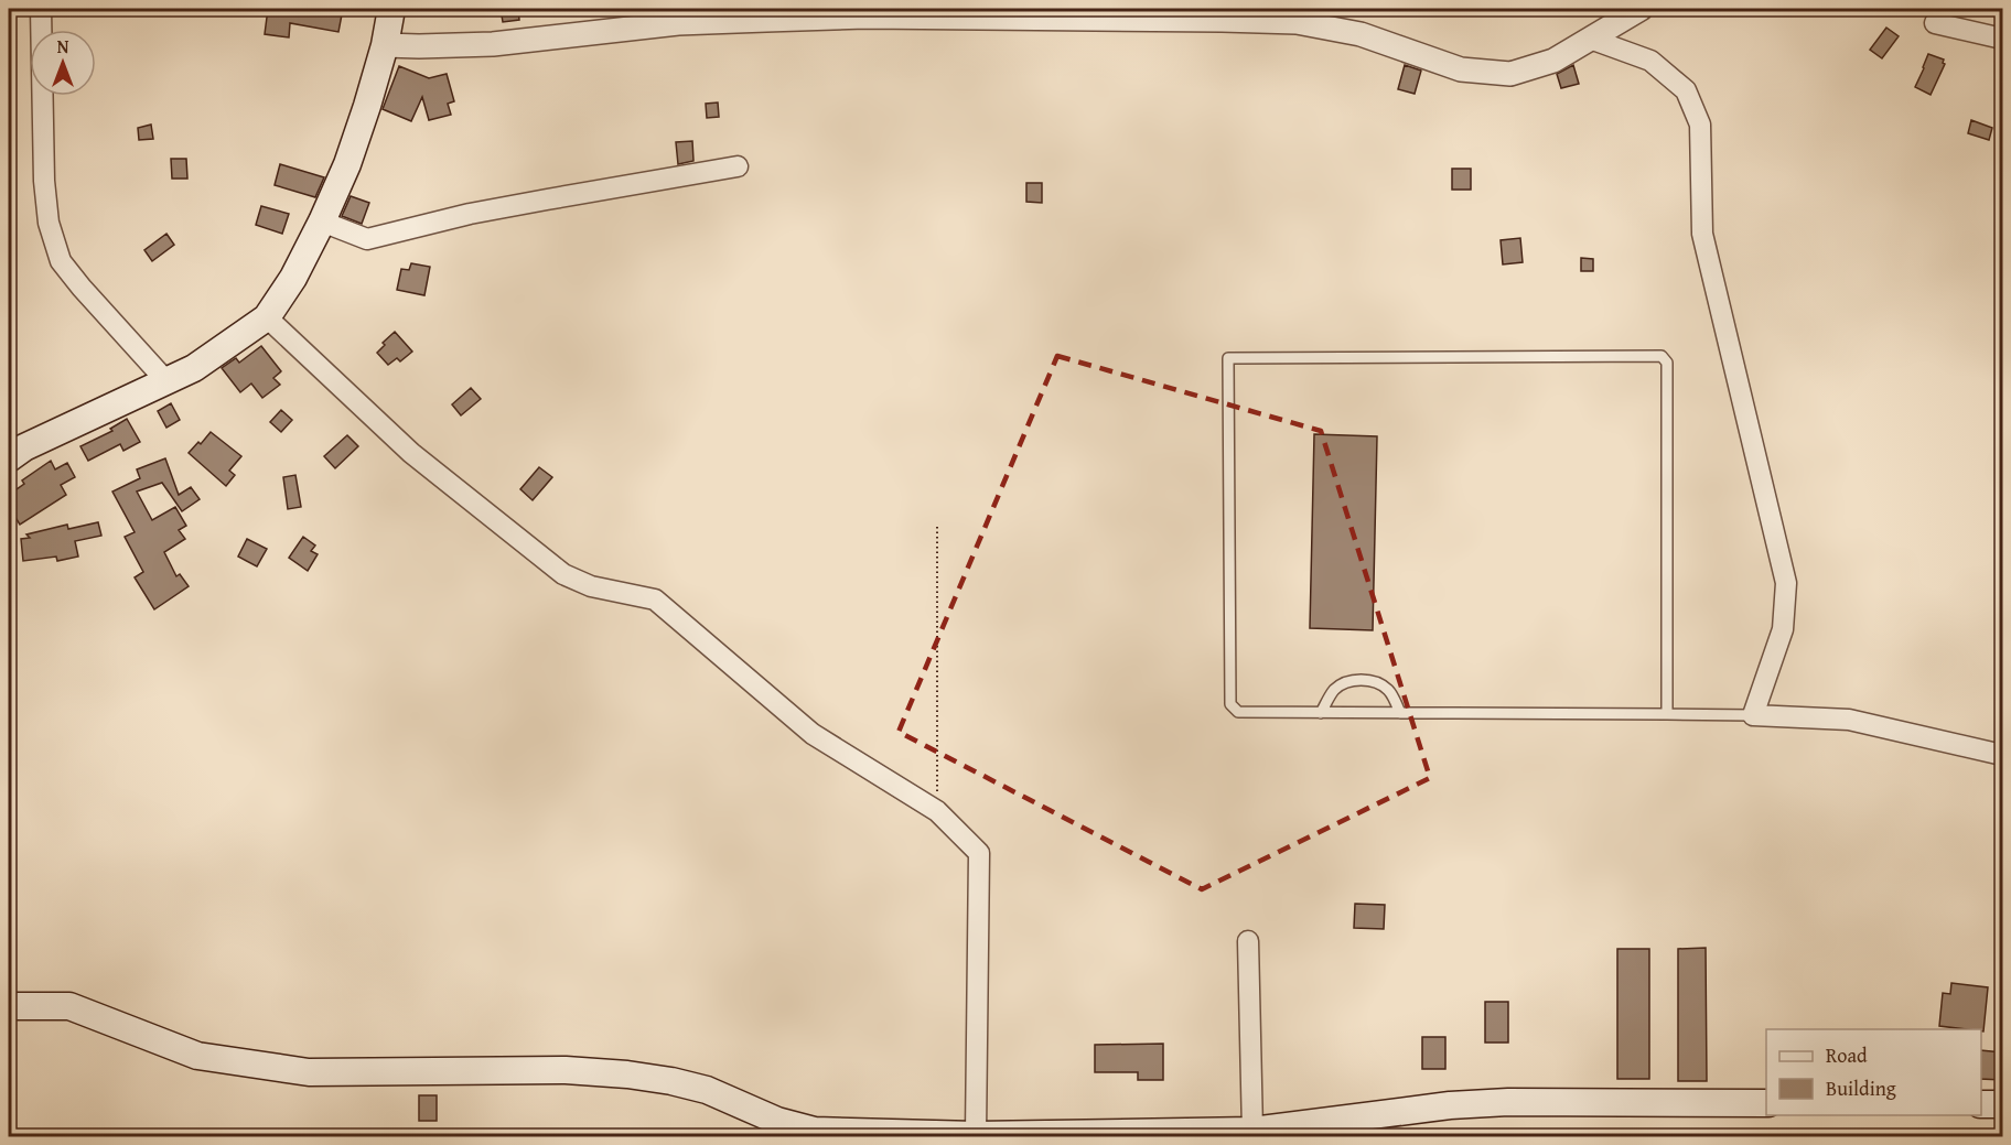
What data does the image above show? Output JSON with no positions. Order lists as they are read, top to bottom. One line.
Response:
{"legend":["Road","Building"],"north":"top"}
